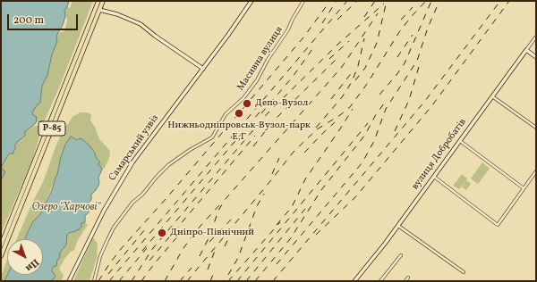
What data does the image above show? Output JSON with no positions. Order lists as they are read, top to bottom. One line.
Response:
{"streets":{"main road":["Р-85"],"street":["Масивна вулиця","Самарський узвіз","вулиця Добробатів"]},"water":["Озеро \"Харчові\""],"places":["Депо-Вузол","Нижньодніпровськ-Вузол-парк Е,Г","Дніпро-Північний"],"scale_bar":"200 m","north":"bottom right"}
